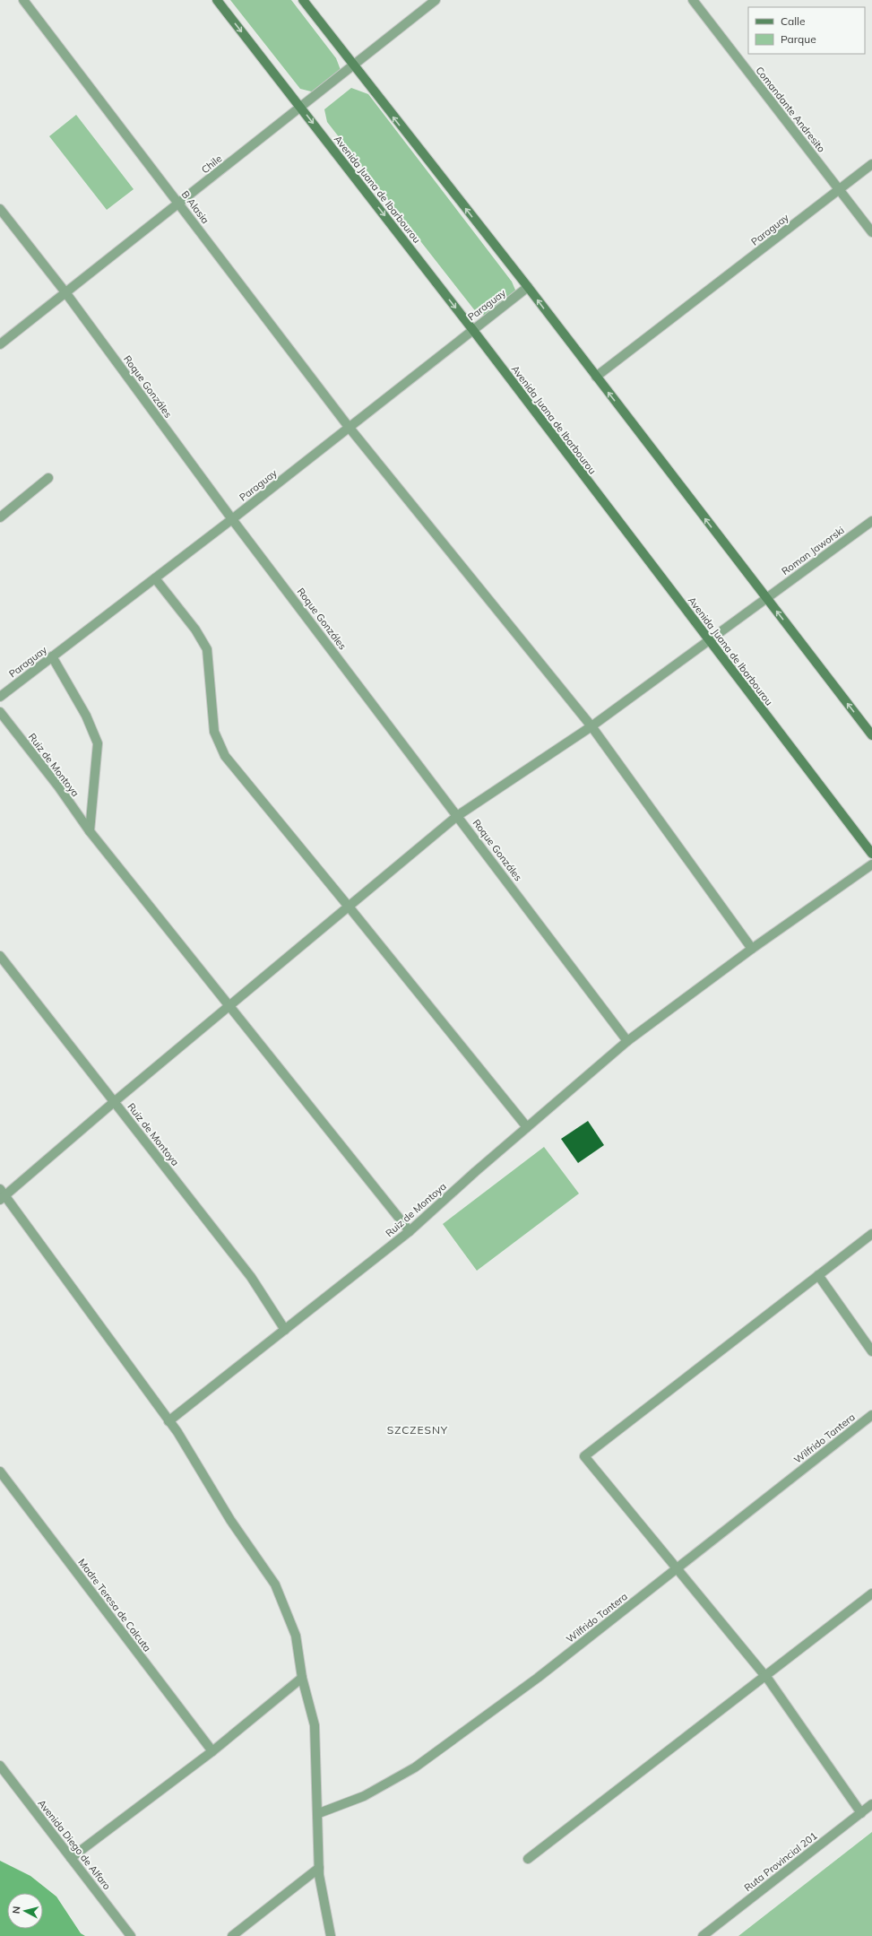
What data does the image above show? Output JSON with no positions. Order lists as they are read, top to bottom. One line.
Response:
{"streets":{"main road":["Avenida Juana de Ibarbourou"],"street":["Comandante Andresito","Chile","B Alasia","Paraguay","Roque Gonzáles","Roman Jaworski","Ruiz de Montoya","Wilfrido Tantera","Madre Teresa de Calcuta","Avenida Diego de Alfaro","Ruta Provincial 201"]},"crossings":[["Comandante Andresito","Paraguay"],["Chile","Avenida Juana de Ibarbourou"],["Chile","B Alasia"],["Chile","Roque Gonzáles"],["Avenida Juana de Ibarbourou","Paraguay"],["Avenida Juana de Ibarbourou","Roman Jaworski"],["B Alasia","Paraguay"],["B Alasia","Roman Jaworski"],["B Alasia","Ruiz de Montoya"],["Paraguay","Roque Gonzáles"],["Roque Gonzáles","Roman Jaworski"],["Roque Gonzáles","Ruiz de Montoya"],["Roman Jaworski","Ruiz de Montoya"]],"districts":["SZCZESNY"],"legend":["Calle","Parque"],"north":"left"}
